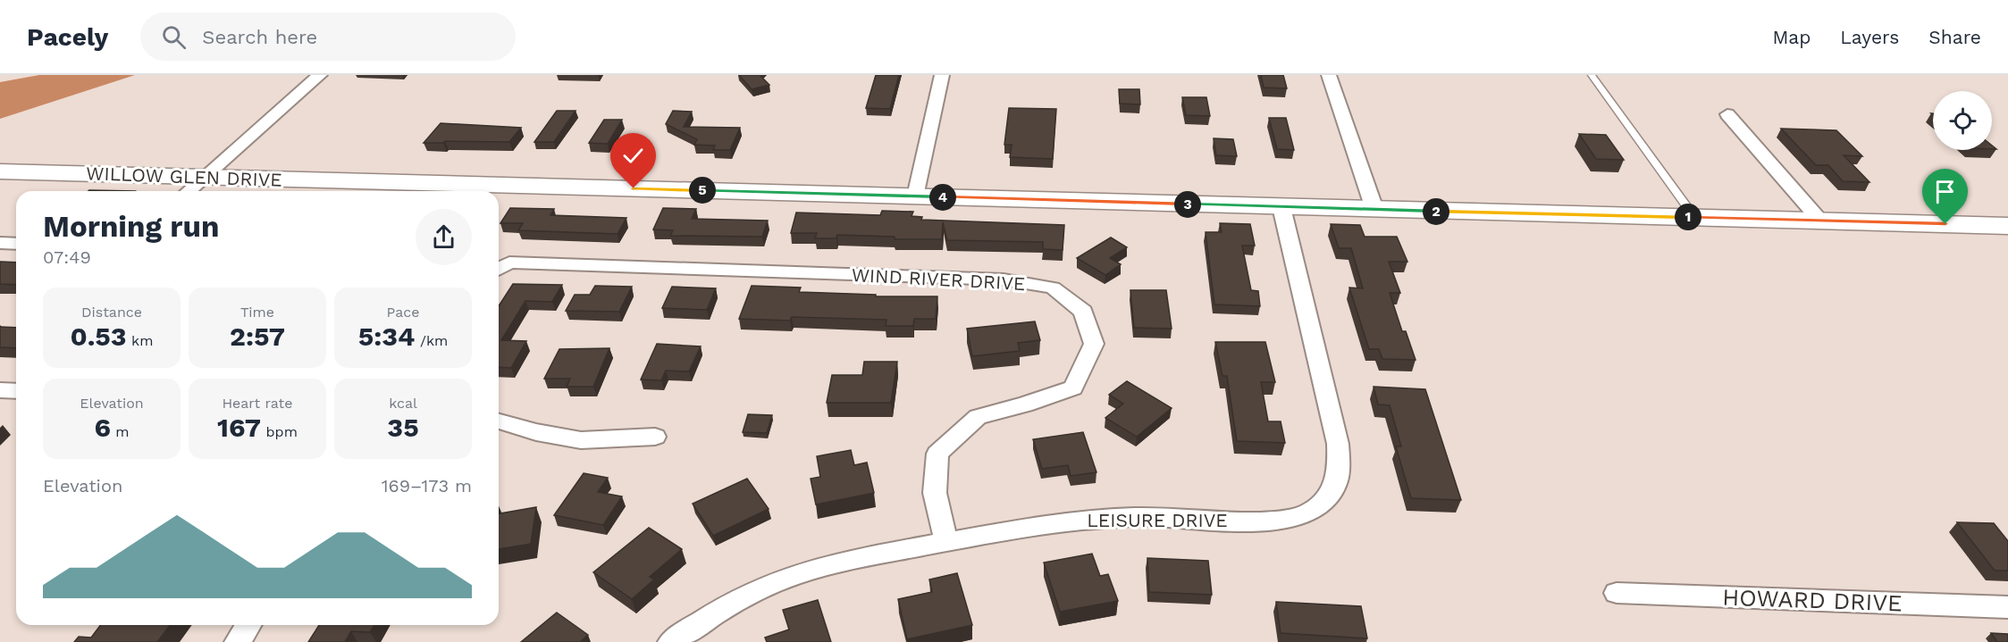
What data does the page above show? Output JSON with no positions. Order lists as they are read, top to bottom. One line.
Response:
{"streets":{"main road":["WILLOW GLEN DRIVE"],"street":["WIND RIVER DRIVE","LEISURE DRIVE","HOWARD DRIVE"]},"crossings":[["WILLOW GLEN DRIVE","LEISURE DRIVE"],["WIND RIVER DRIVE","LEISURE DRIVE"]],"page":{"header":"Pacely","search":"Search here","nav":["Map","Layers","Share"],"pins":["5","4","3","2","1"],"heading":["Morning run","07:49"],"stats":[["Distance","0.53 km"],["Time","2:57"],["Pace","5:34 /km"],["Elevation","6 m"],["Heart rate","167 bpm"],["kcal","35"]],"chart":["Elevation","169–173 m"]}}
